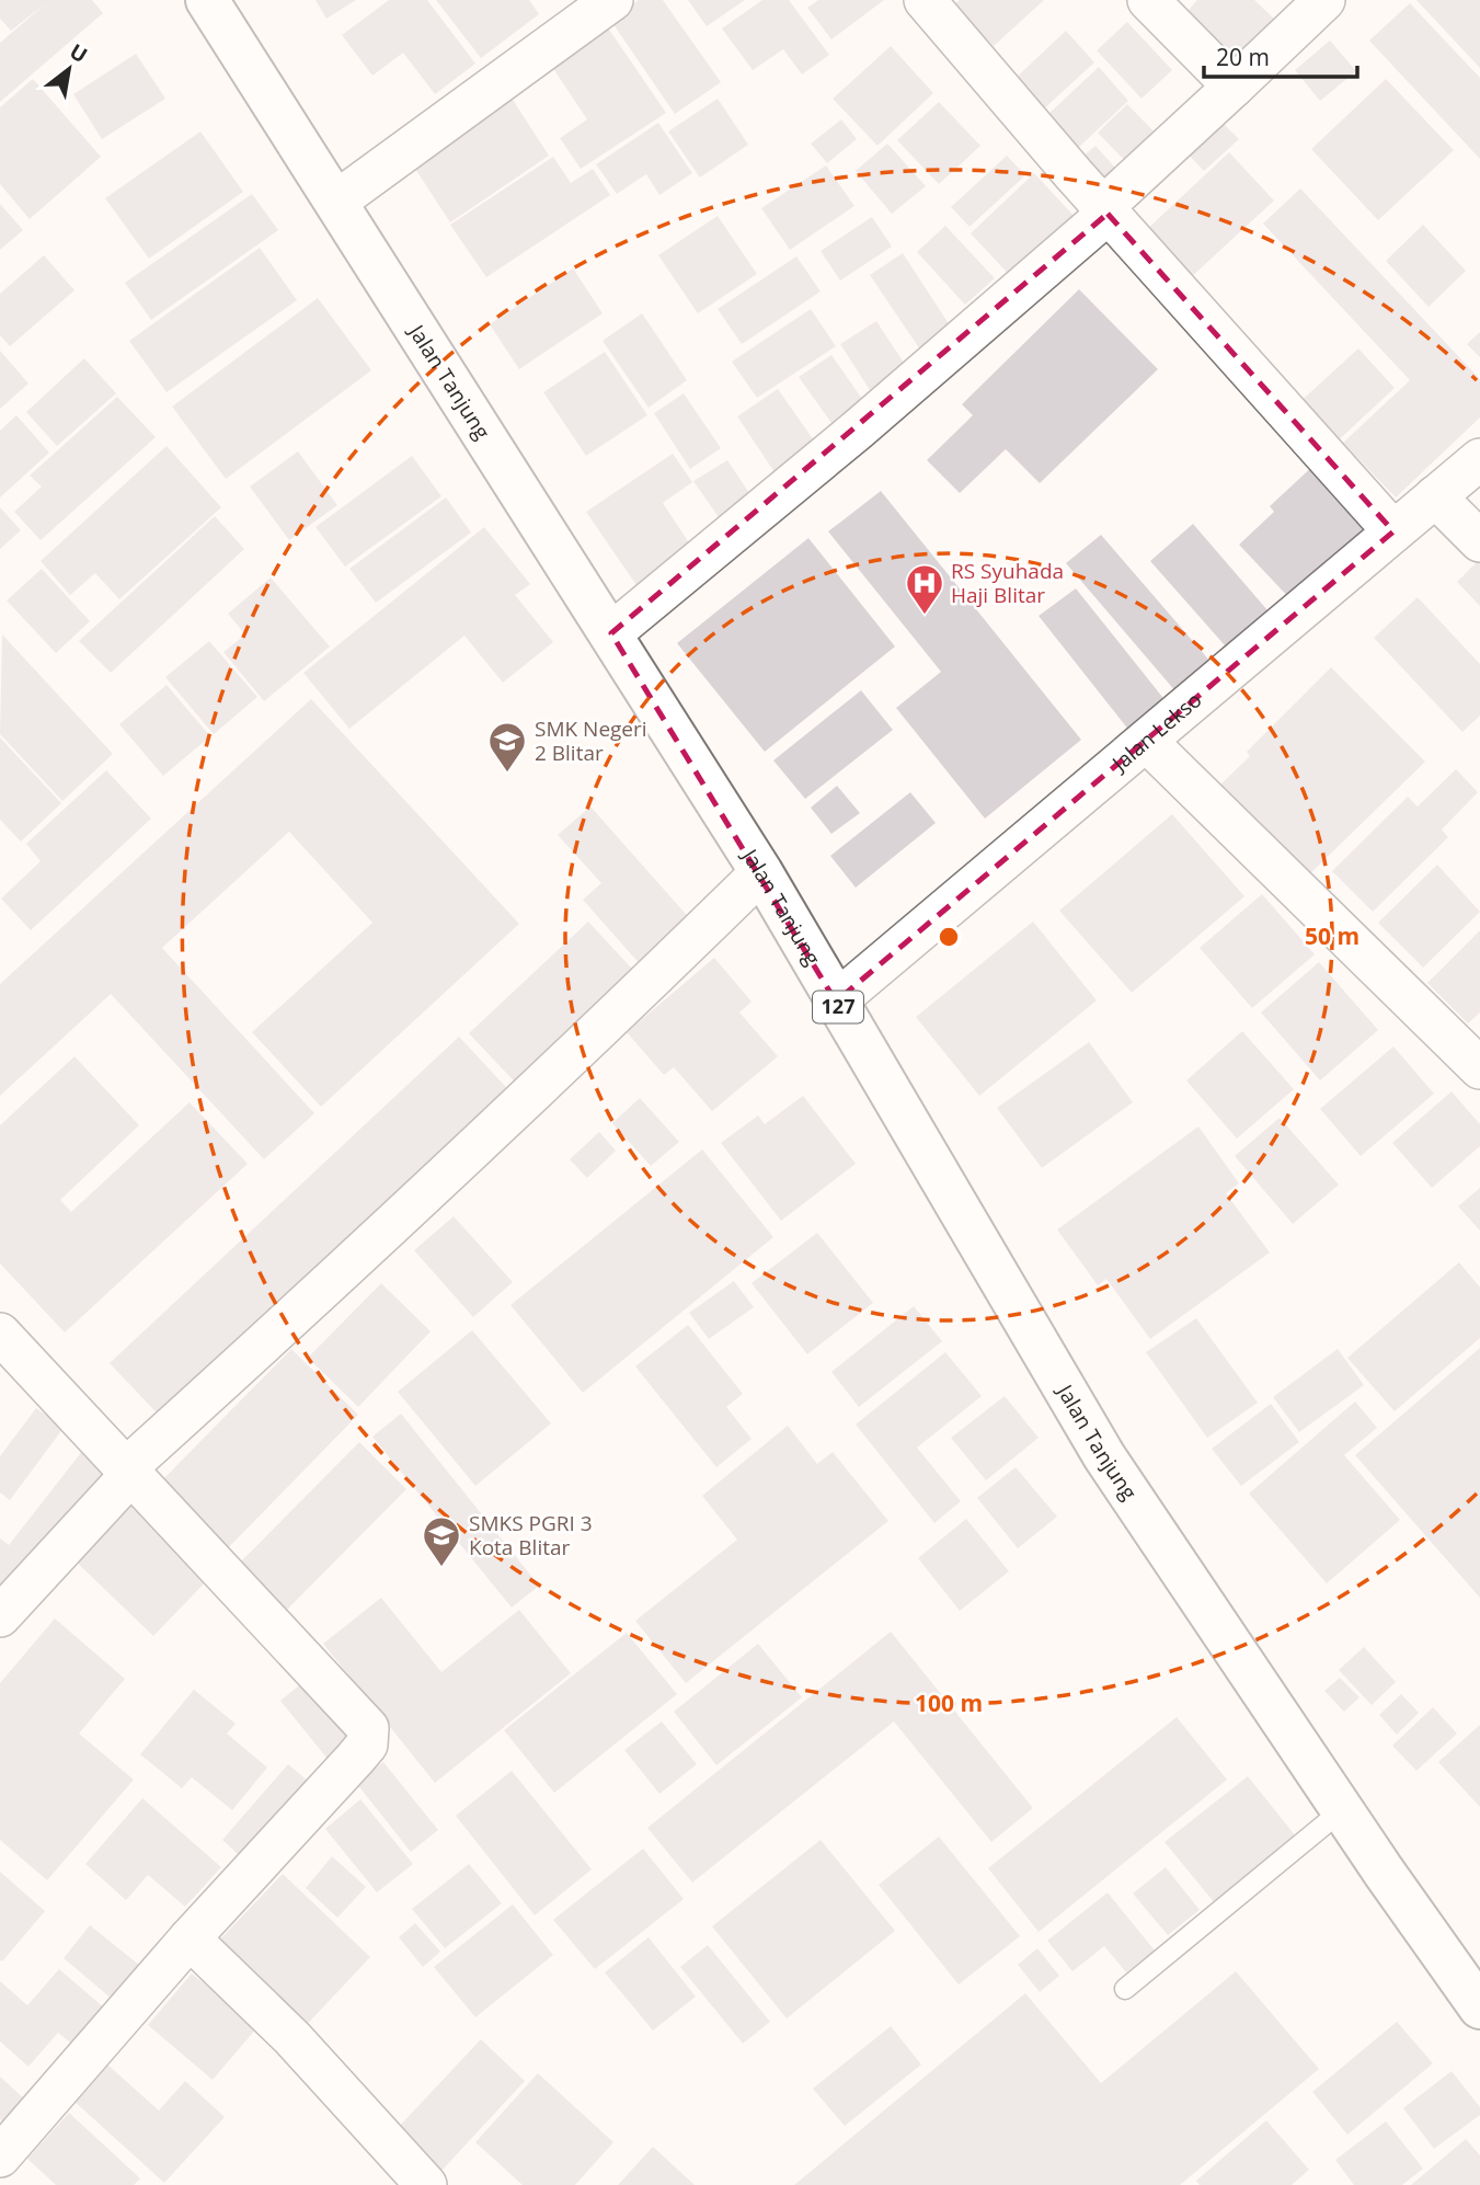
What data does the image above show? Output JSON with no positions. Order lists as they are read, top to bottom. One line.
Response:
{"streets":{"main road":["Jalan Tanjung","127"],"street":["Jalan Lekso"]},"crossings":[["Jalan Tanjung","Jalan Lekso"]],"places":{"hospital":["RS Syuhada Haji Blitar"],"school or university":["SMK Negeri 2 Blitar","SMKS PGRI 3 Kota Blitar"]},"scale_bar":"20 m","north":"top right","rings":["50 m","100 m"]}
